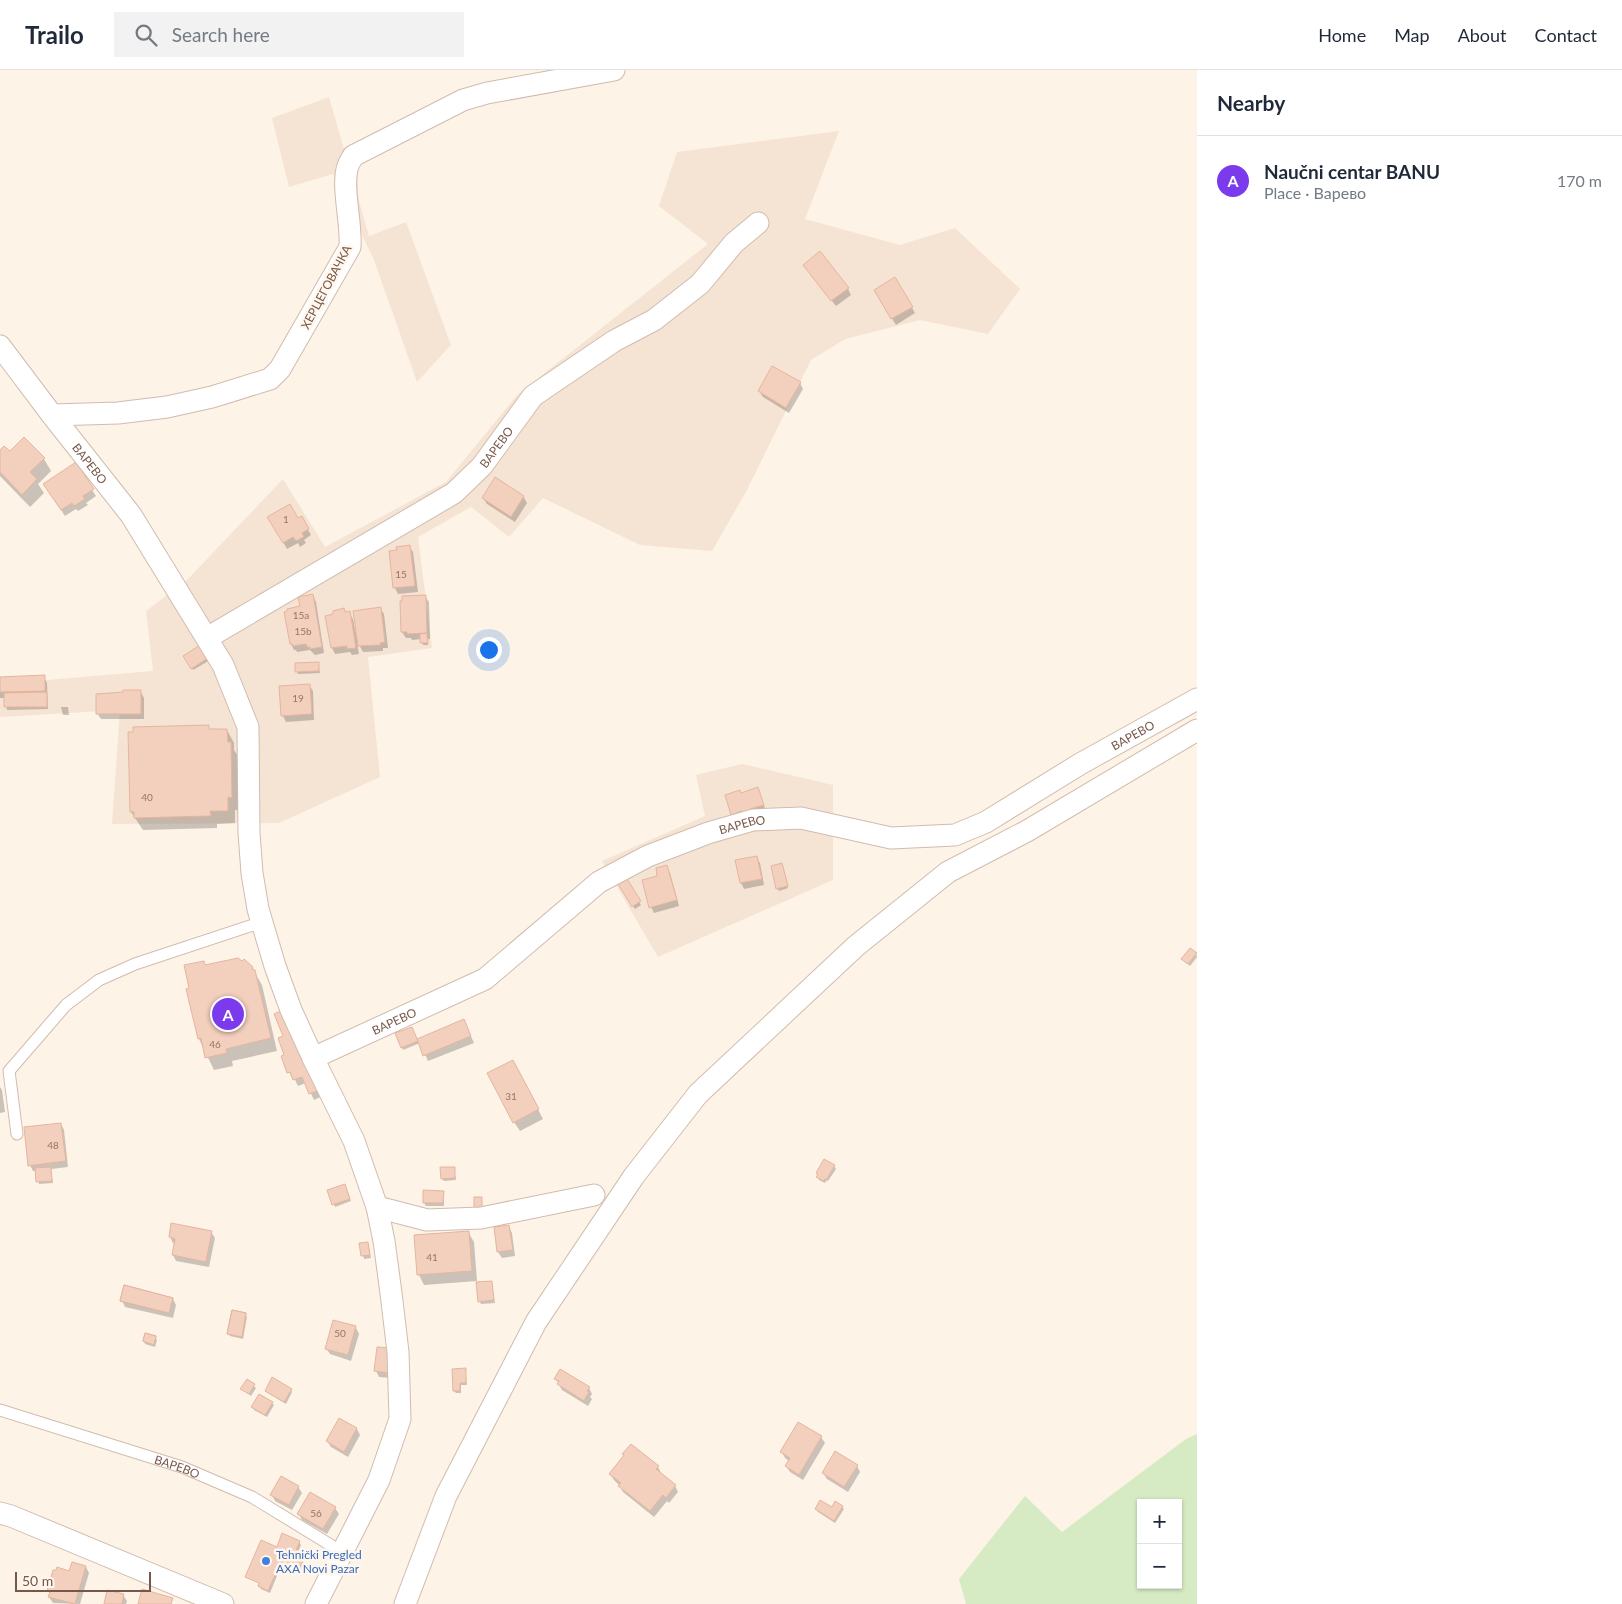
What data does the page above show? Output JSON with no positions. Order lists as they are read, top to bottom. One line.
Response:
{"streets":{"street":["ХЕРЦЕГОВАЧКА","ВАРЕВО"]},"crossings":[["ХЕРЦЕГОВАЧКА","ВАРЕВО"]],"places":["Tehnički Pregled AXA Novi Pazar"],"house_numbers":["1","15","15a","15b","19","40","46","31","48","41","50","56"],"scale_bar":"50 m","page":{"header":"Trailo","search":"Search here","nav":["Home","Map","About","Contact"],"heading":"Nearby","list":[{"mark":"A","name":"Naučni centar BANU","note":"Place · Варево","value":"170 m"}],"pins":"A","map_buttons":["+","−"],"scale":"50 m"}}
